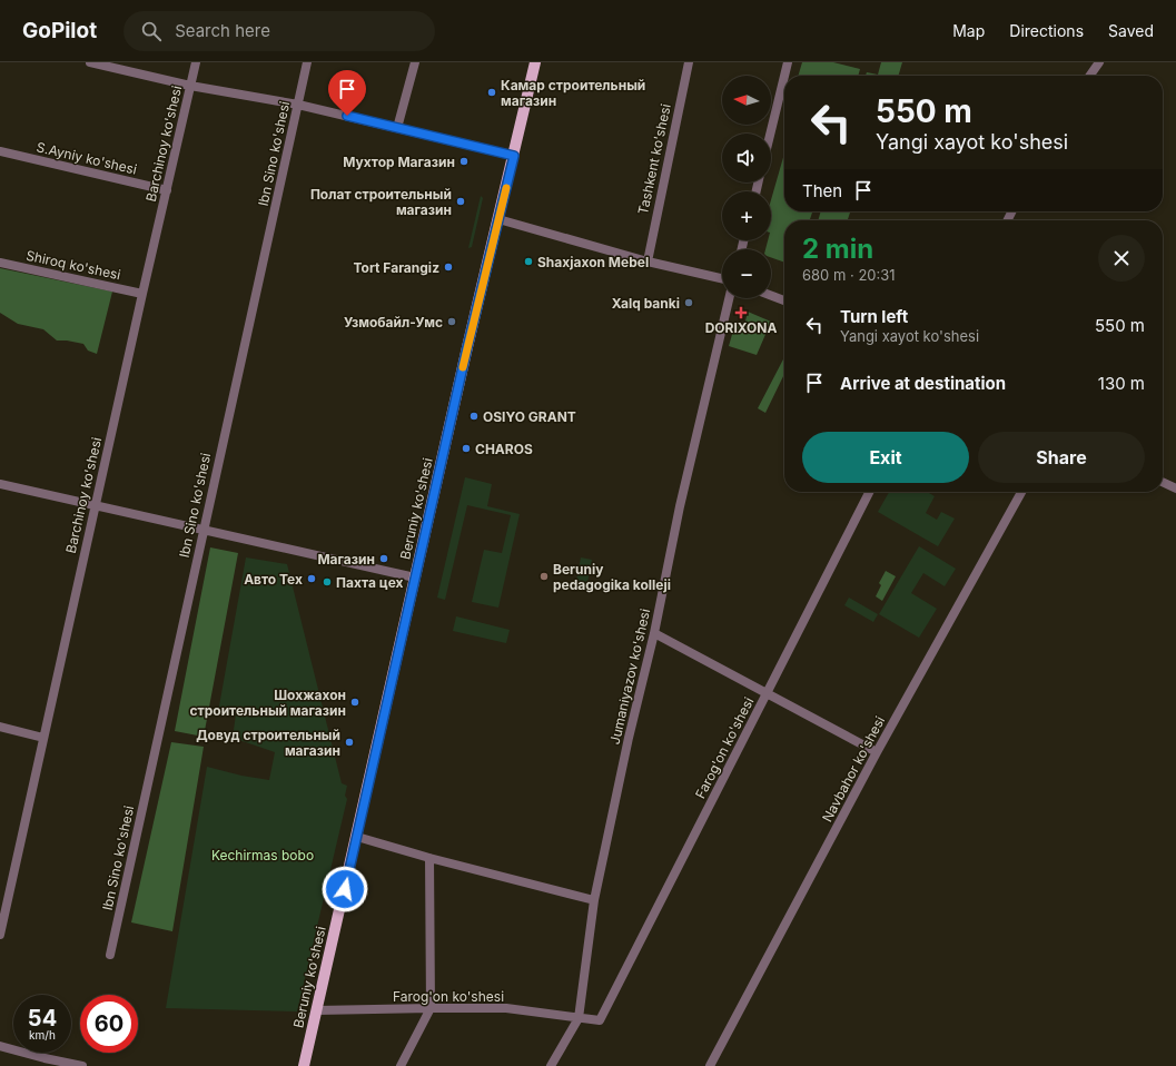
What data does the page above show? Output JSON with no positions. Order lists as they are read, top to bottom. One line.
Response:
{"streets":{"main road":["Beruniy ko'shesi"],"street":["Barchinoy ko'shesi","Ibn Sino ko'shesi","S.Ayniy ko'shesi","Tashkent ko'shesi","Shiroq ko'shesi","Jumaniyazov ko'shesi","Farog'on ko'shesi","Navbahor ko'shesi"]},"crossings":[["Barchinoy ko'shesi","S.Ayniy ko'shesi"],["Barchinoy ko'shesi","Shiroq ko'shesi"],["Beruniy ko'shesi","Farog'on ko'shesi"],["Jumaniyazov ko'shesi","Farog'on ko'shesi"]],"parks":["Kechirmas bobo"],"places":{"other":["Камар строительный магазин","Мухтор Магазин","Полат строительный магазин","Shaxjaxon Mebel","Tort Farangiz","Xalq banki","Узмобайл-Умс","OSIYO GRANT","CHAROS","Магазин","Beruniy pedagogika kolleji","Авто Тех","Пахта цех","Шохжахон строительный магазин","Довуд строительный магазин"],"health":["DORIXONA"]},"north":"left","page":{"header":"GoPilot","search":"Search here","nav":["Map","Directions","Saved"],"map_buttons":["+","−"],"turn":["550 m","Yangi xayot ko'shesi"],"then":"Then","heading":["2 min","680 m · 20:31"],"list":[{"name":"Turn left","note":"Yangi xayot ko'shesi","value":"550 m"},{"name":"Arrive at destination","value":"130 m"}],"buttons":["Exit","Share"],"speed":"54 km/h","limit":"60"}}
